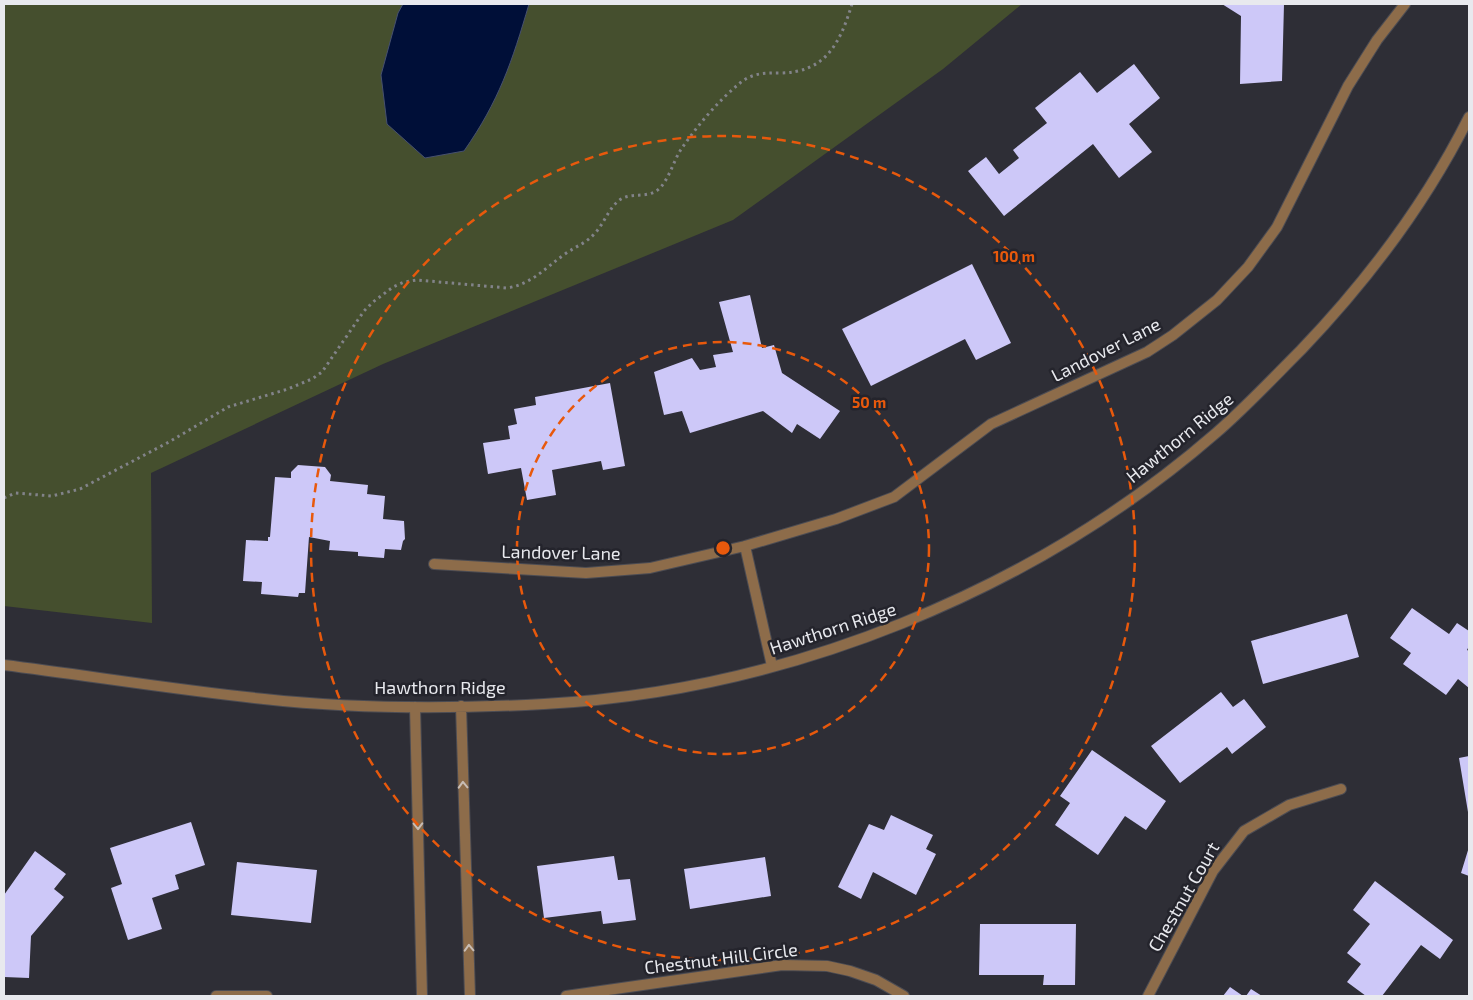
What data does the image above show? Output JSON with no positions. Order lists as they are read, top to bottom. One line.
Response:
{"streets":{"street":["Landover Lane","Hawthorn Ridge","Chestnut Court","Chestnut Hill Circle"]},"rings":["100 m","50 m"]}
